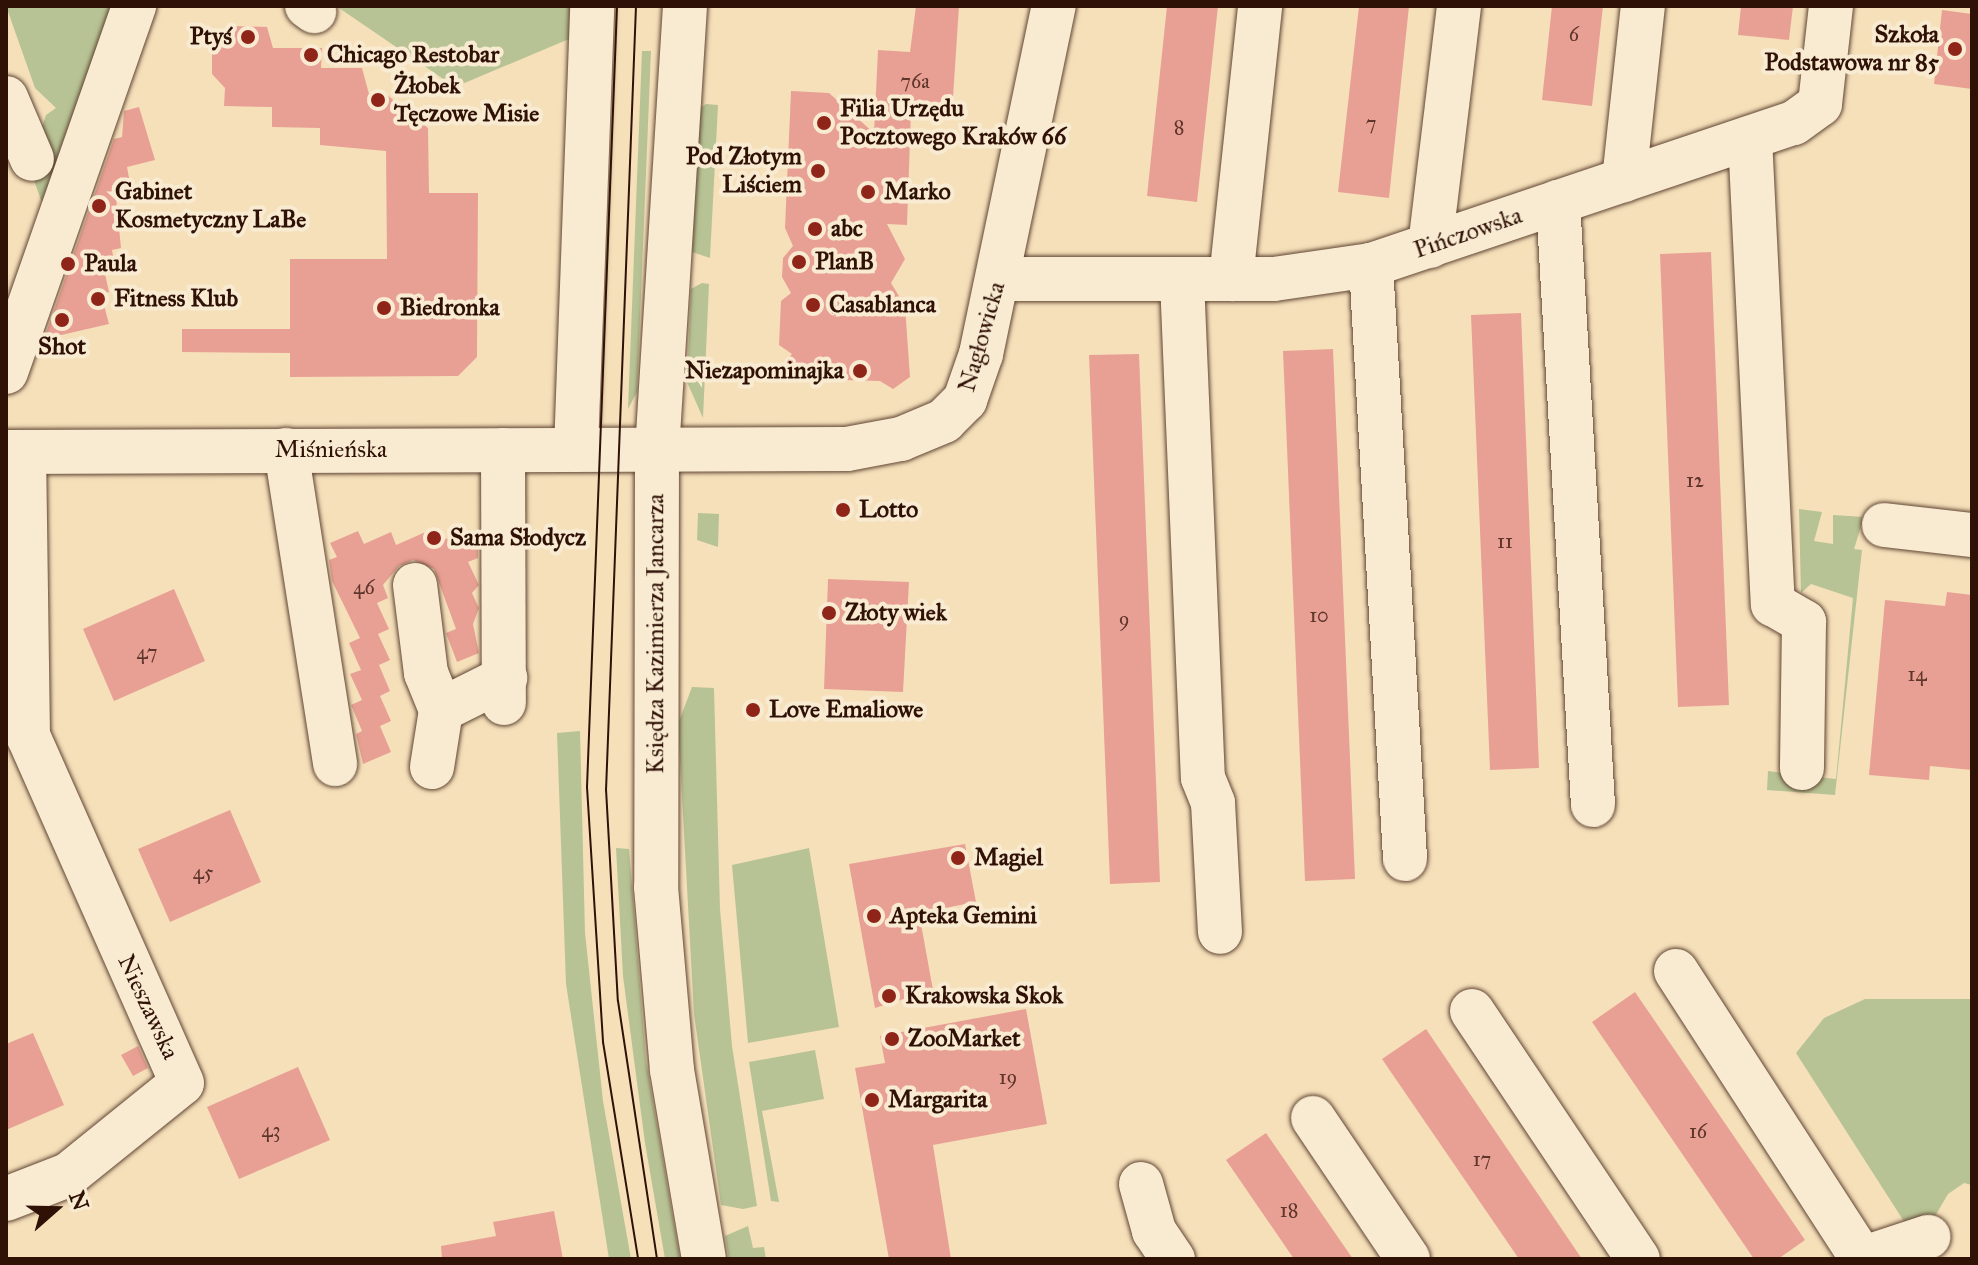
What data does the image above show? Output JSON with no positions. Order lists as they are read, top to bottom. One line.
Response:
{"streets":{"street":["Pińczowska","Nagłowicka","Miśnieńska","Księdza Kazimierza Jancarza","Nieszawska"]},"crossings":[["Pińczowska","Nagłowicka"],["Nagłowicka","Miśnieńska"],["Nagłowicka","Księdza Kazimierza Jancarza"],["Miśnieńska","Księdza Kazimierza Jancarza"],["Miśnieńska","Nieszawska"]],"places":["Ptyś","Szkoła Podstawowa nr 85","Chicago Restobar","Żłobek Tęczowe Misie","Filia Urzędu Pocztowego Kraków 66","Pod Złotym Liściem","Marko","Gabinet Kosmetyczny LaBe","abc","PlanB","Paula","Fitness Klub","Casablanca","Biedronka","Shot","Niezapominajka","Lotto","Sama Słodycz","Złoty wiek","Love Emaliowe","Magiel","Apteka Gemini","Krakowska Skok","ZooMarket","Margarita"],"house_numbers":["6","76a","7","8","12","11","46","10","9","47","14","45","19","43","16","17","18"],"north":"right"}
